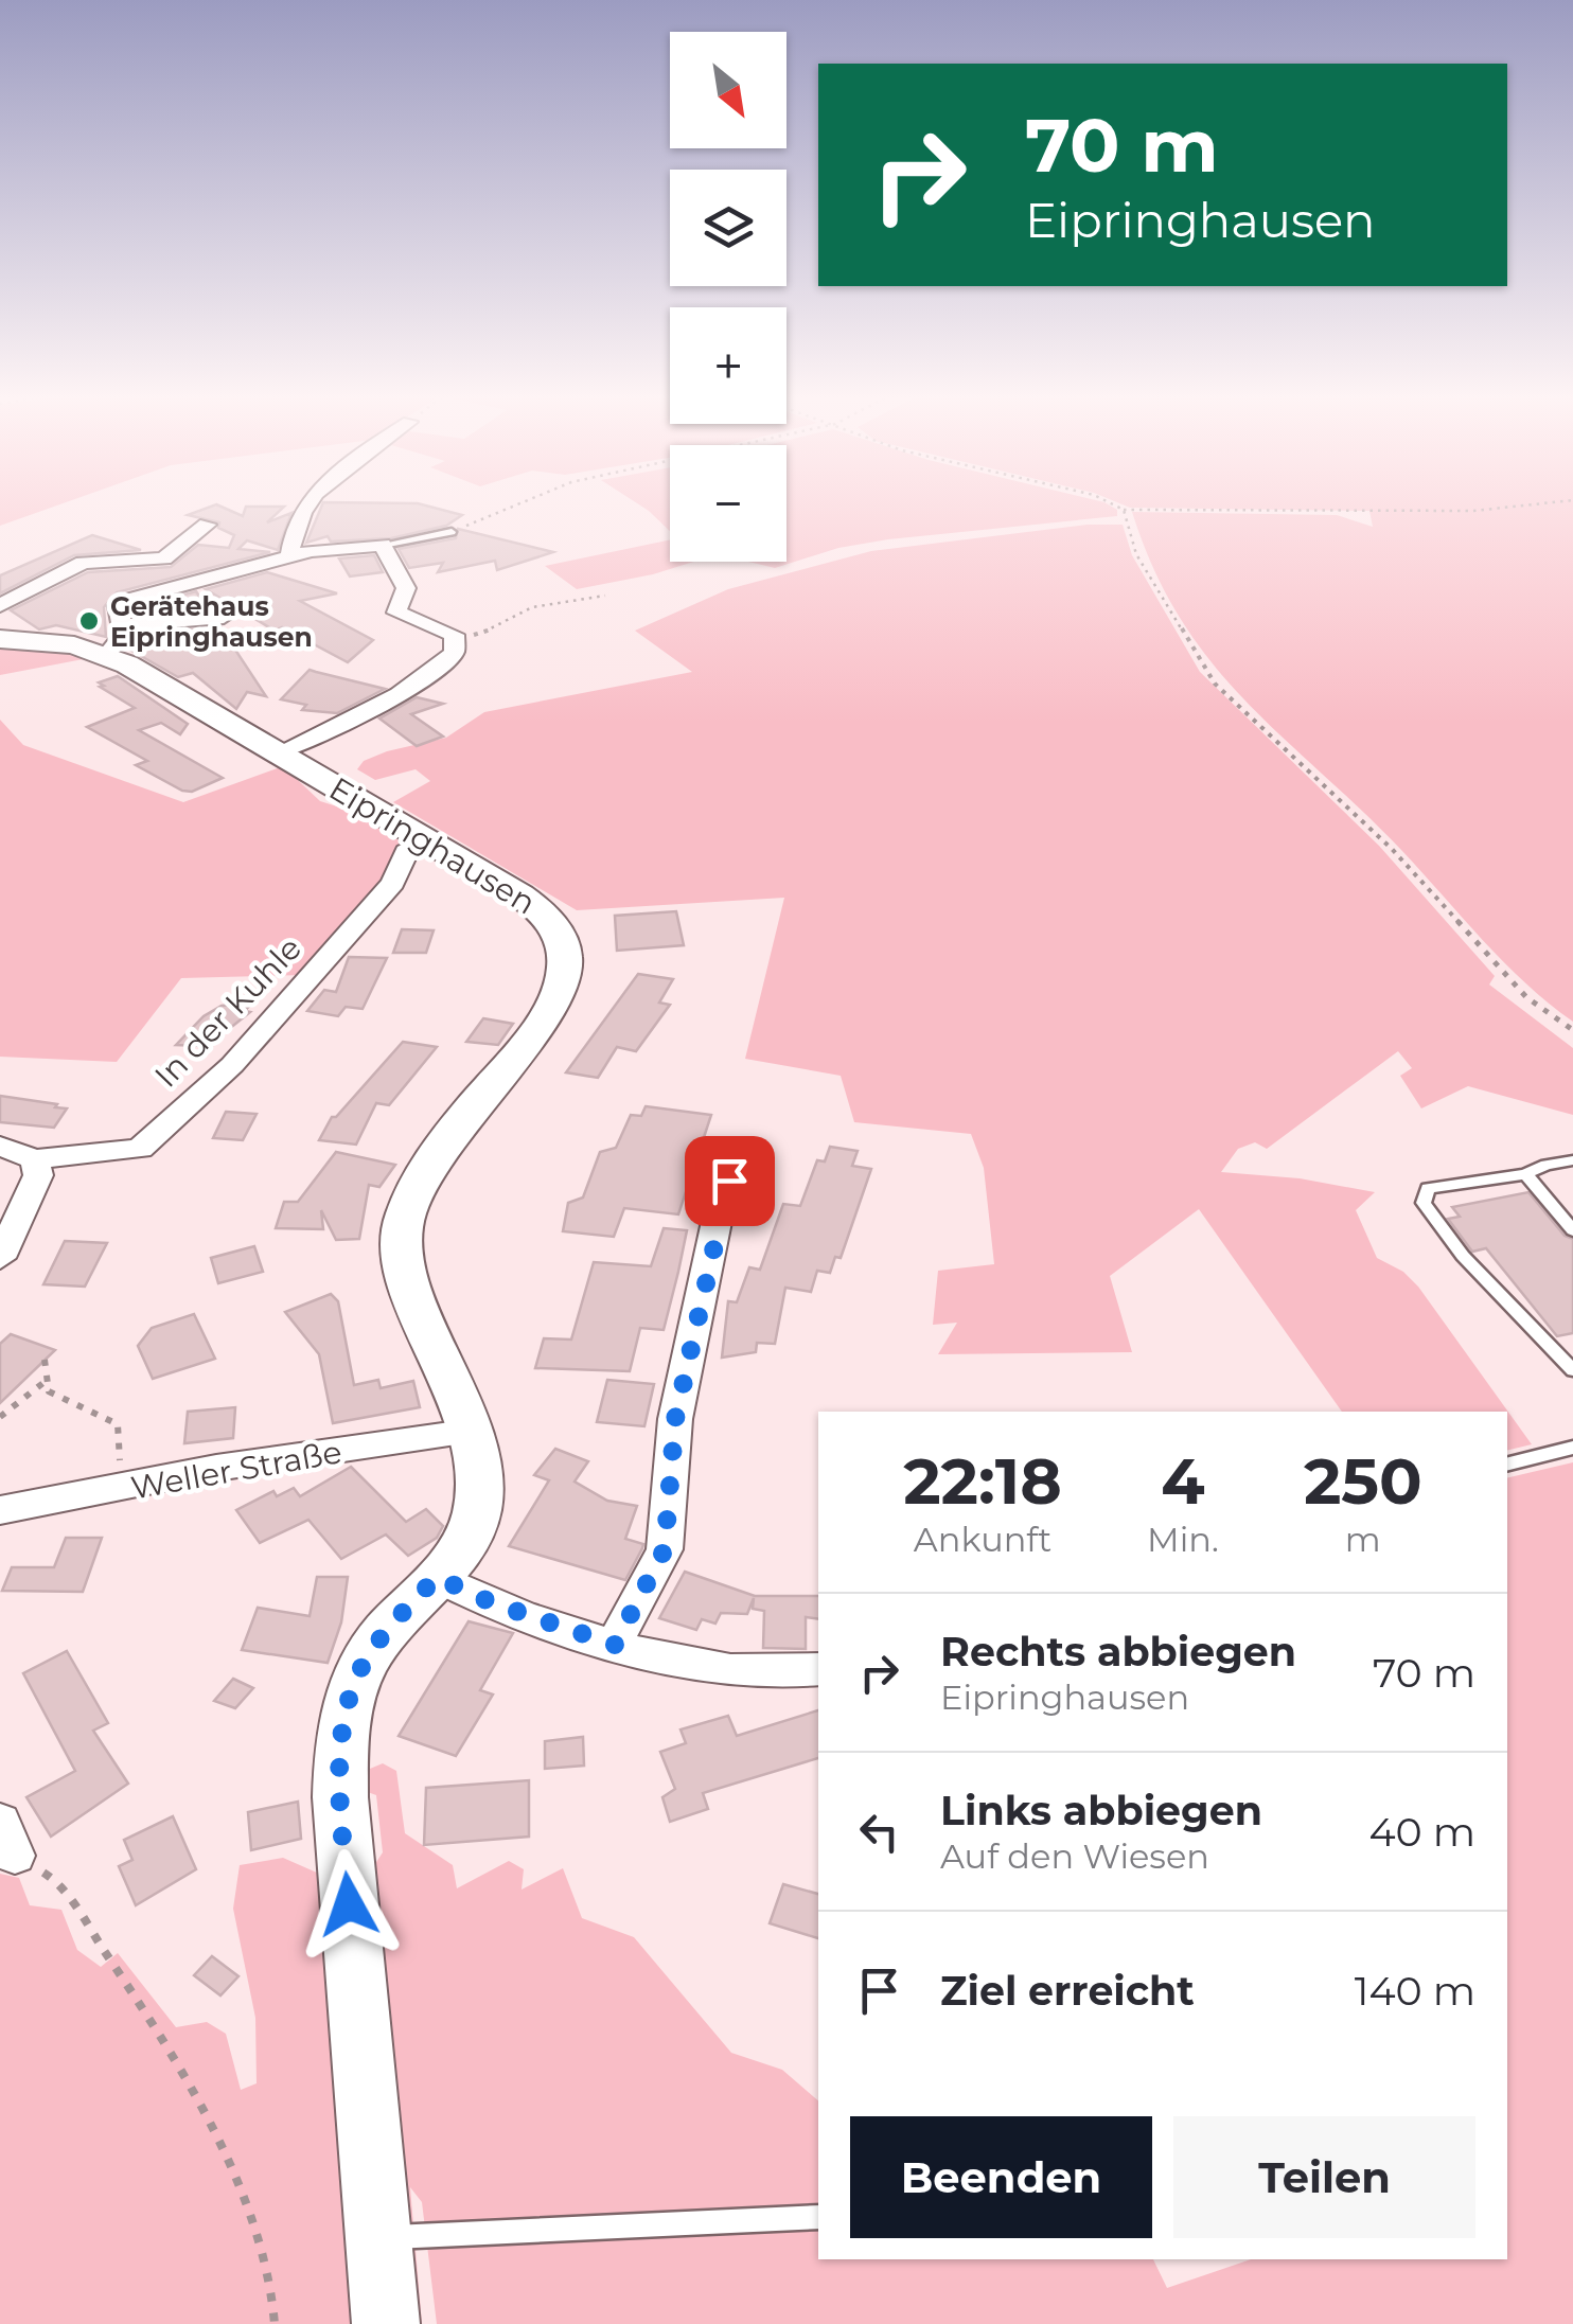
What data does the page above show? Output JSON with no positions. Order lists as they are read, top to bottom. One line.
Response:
{"streets":{"main road":["Eipringhausen"],"street":["In der Kuhle","Weller Straße"]},"crossings":[["Eipringhausen","In der Kuhle"],["Eipringhausen","Weller Straße"]],"places":["Gerätehaus Eipringhausen"],"north":"bottom right","page":{"map_buttons":["+","−"],"turn":["70 m","Eipringhausen"],"eta":["22:18","Ankunft","4","Min.","250","m"],"list":[{"name":"Rechts abbiegen","note":"Eipringhausen","value":"70 m"},{"name":"Links abbiegen","note":"Auf den Wiesen","value":"40 m"},{"name":"Ziel erreicht","value":"140 m"}],"buttons":["Beenden","Teilen"]}}
